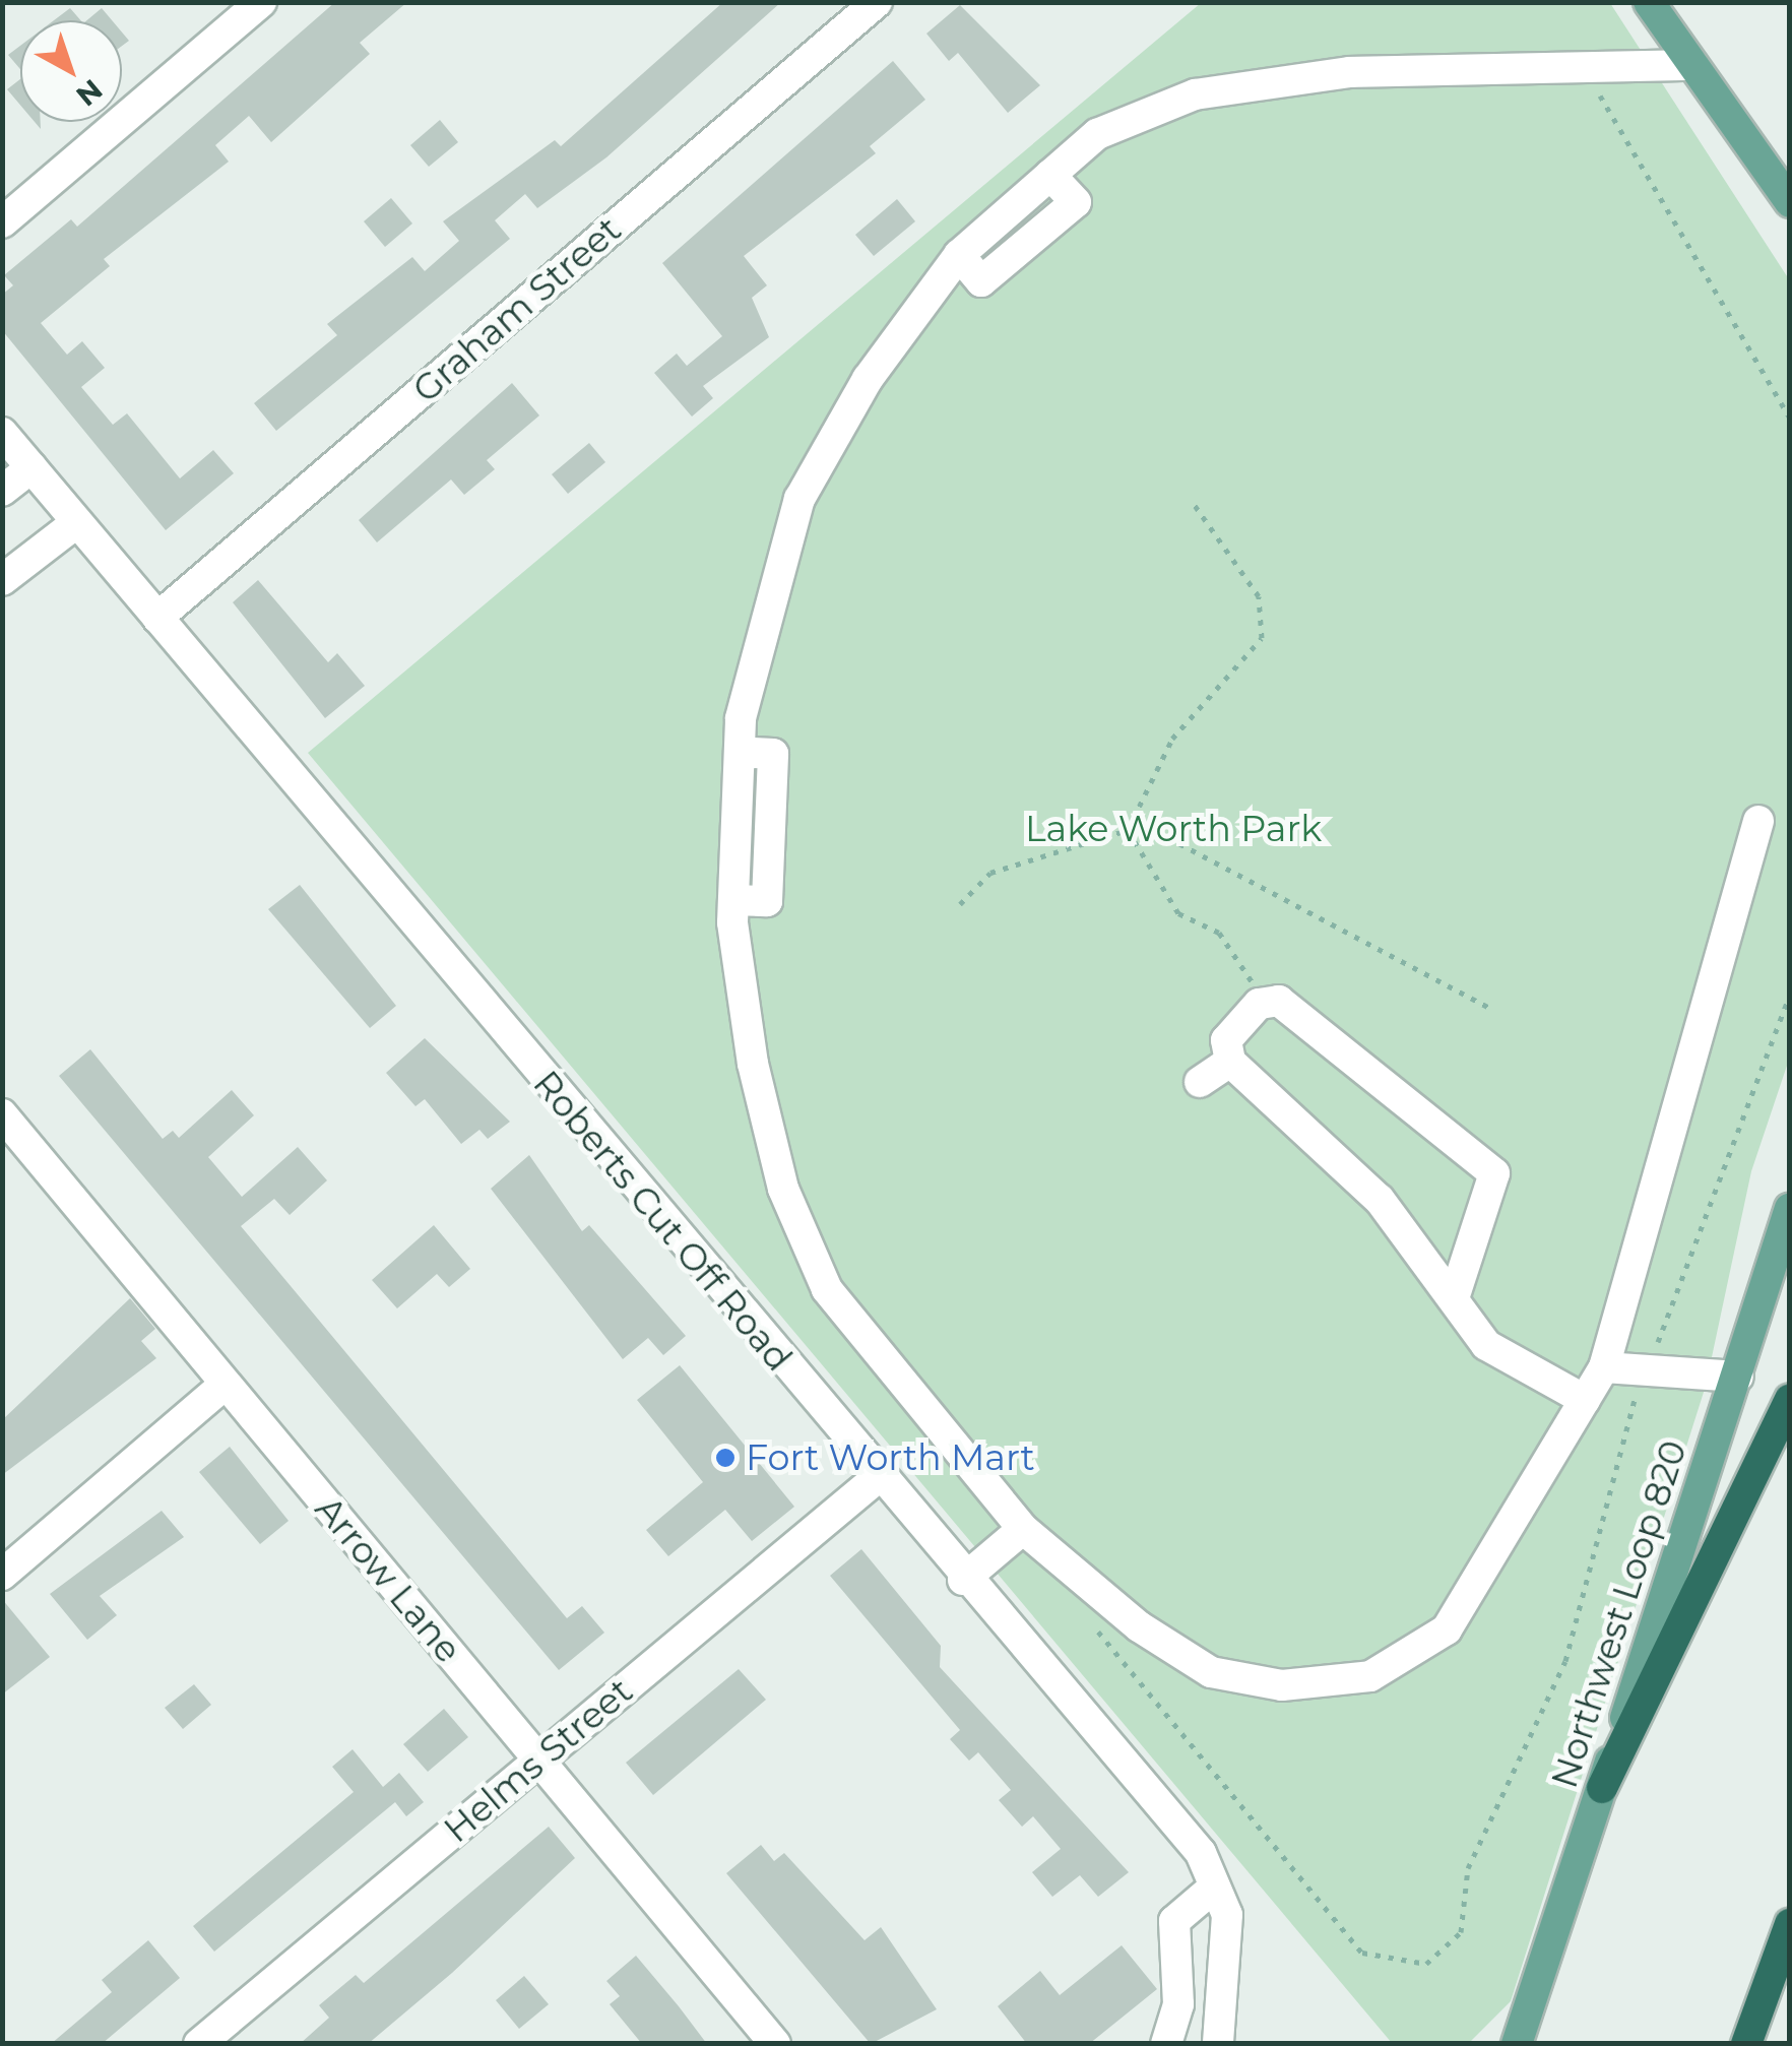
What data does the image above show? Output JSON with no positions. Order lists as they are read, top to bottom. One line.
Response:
{"streets":{"main road":["Northwest Loop 820"],"street":["Graham Street","Roberts Cut Off Road","Arrow Lane","Helms Street"]},"crossings":[["Graham Street","Roberts Cut Off Road"],["Roberts Cut Off Road","Helms Street"],["Arrow Lane","Helms Street"]],"parks":["Lake Worth Park"],"places":["Fort Worth Mart"],"north":"bottom right"}
